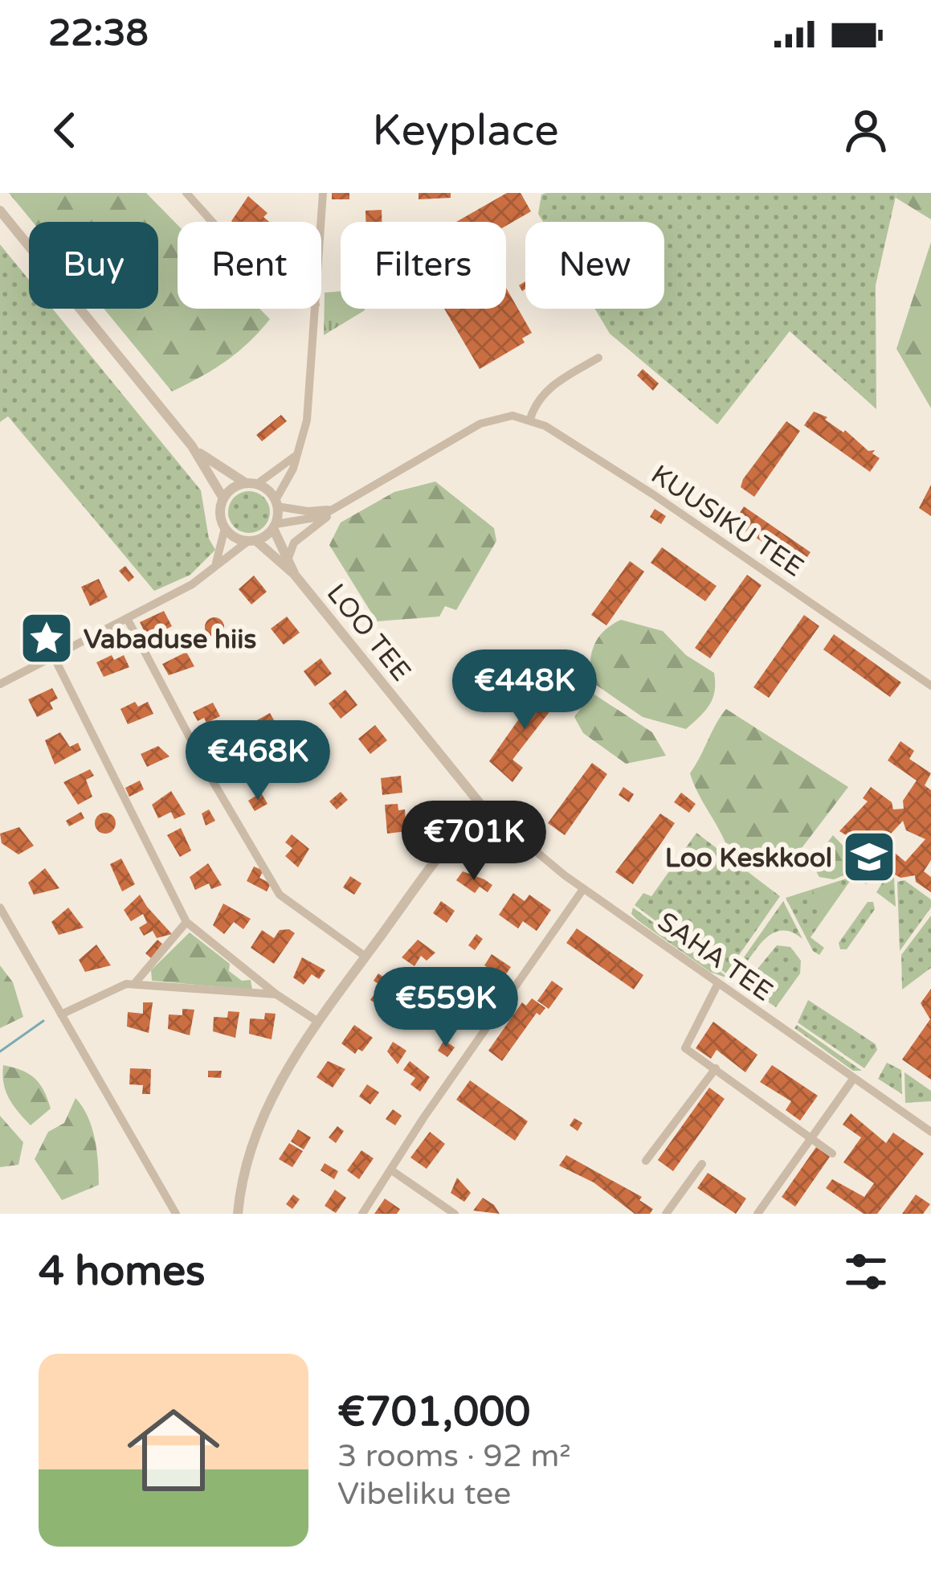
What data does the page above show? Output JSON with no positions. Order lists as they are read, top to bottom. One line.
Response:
{"streets":{"street":["KUUSIKU TEE","LOO TEE","SAHA TEE"]},"crossings":[["LOO TEE","SAHA TEE"]],"places":{"place":["Vabaduse hiis"],"school or university":["Loo Keskkool"]},"page":{"status":"22:38","header":"Keyplace","chip":["Buy","Rent","Filters","New"],"price":["€448K","€468K","€701K","€559K"],"heading":"4 homes","list":[{"name":"€701,000","note":"3 rooms · 92 m² · Vibeliku tee"}]}}
